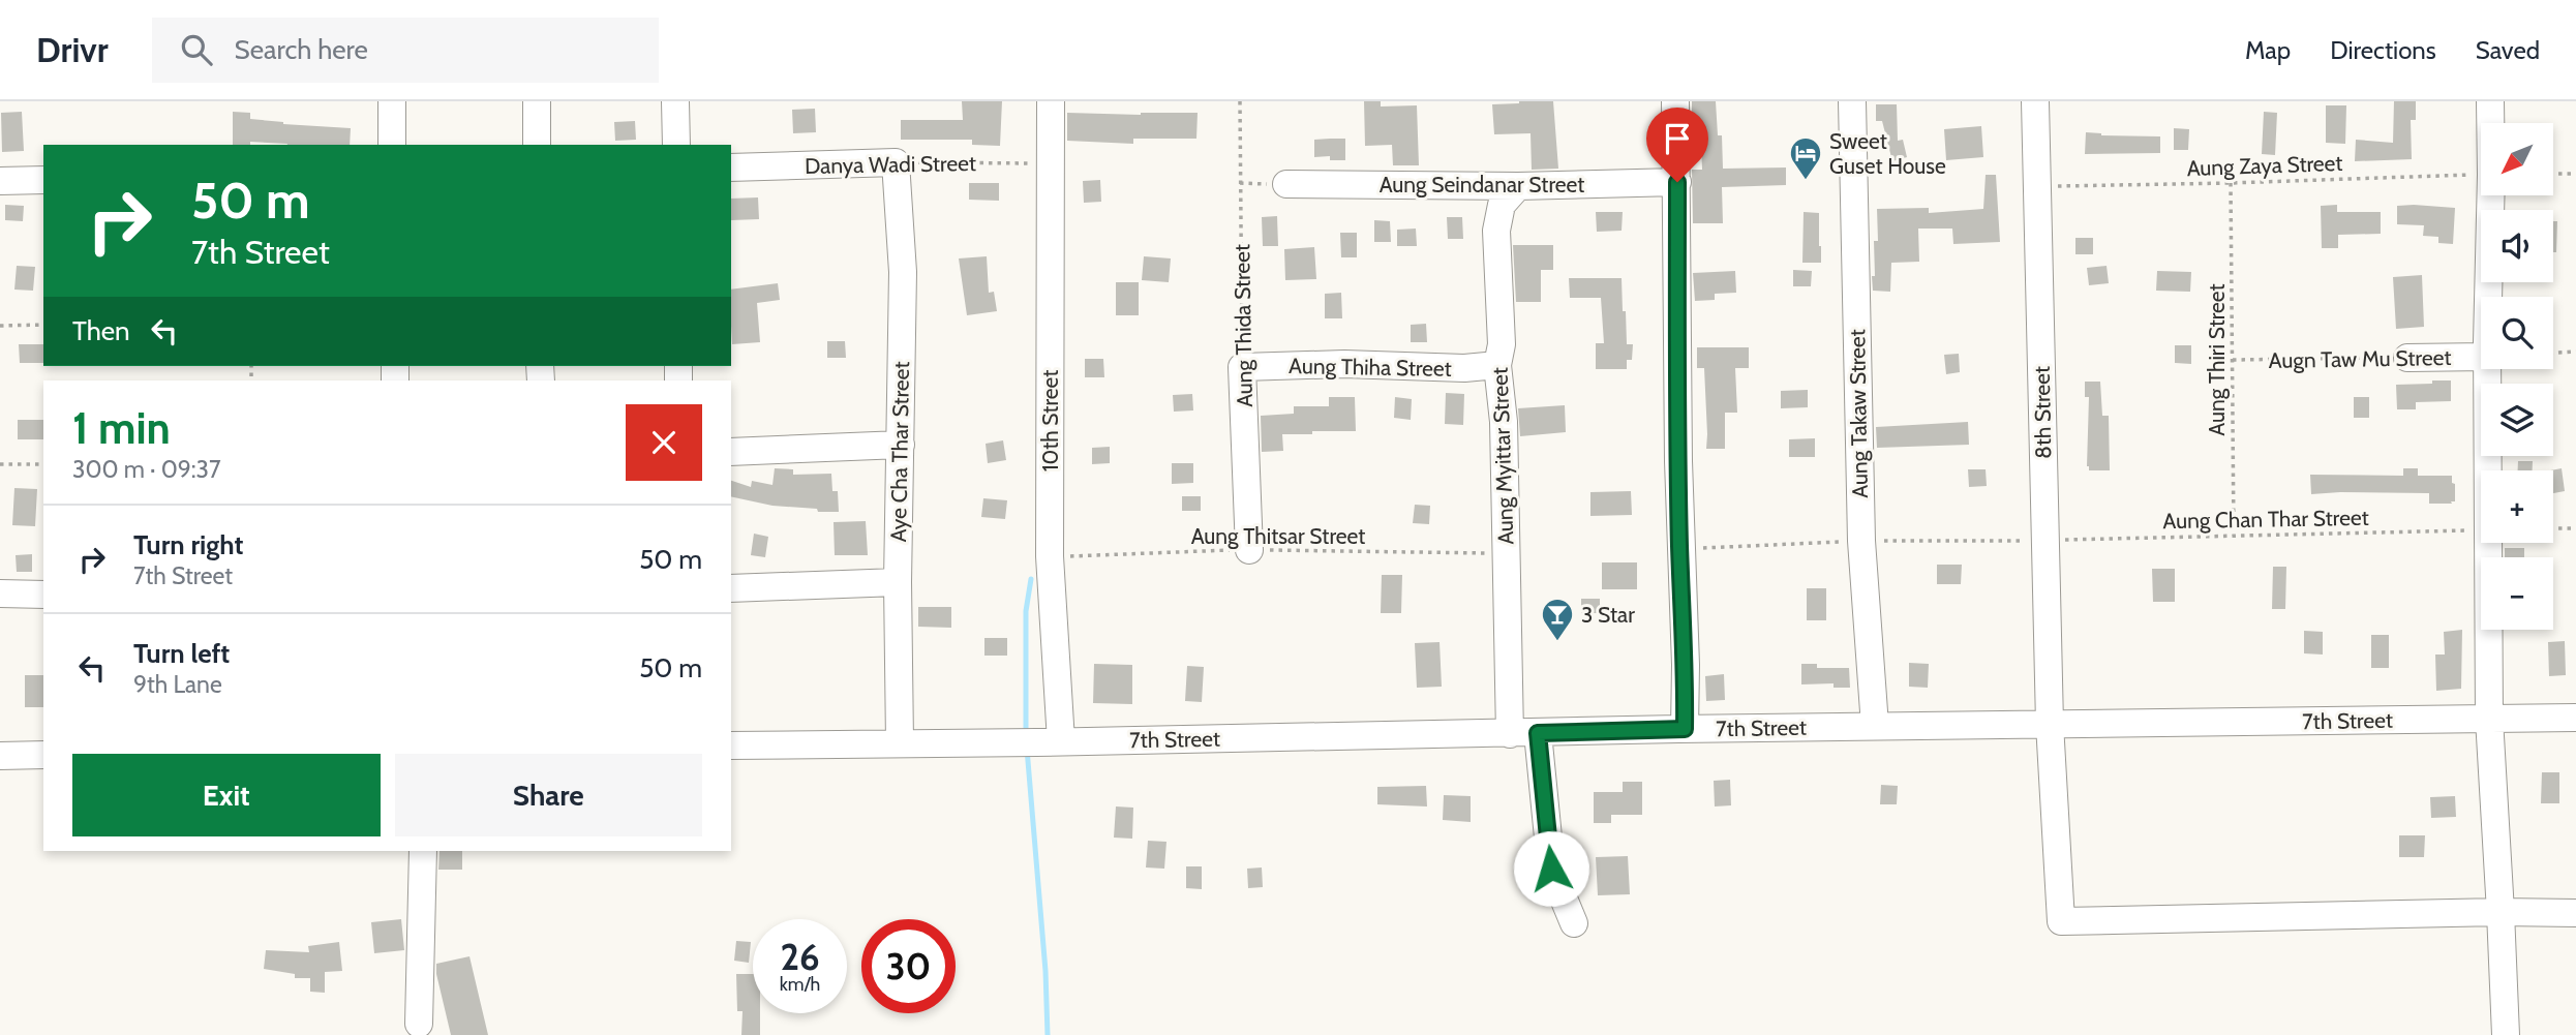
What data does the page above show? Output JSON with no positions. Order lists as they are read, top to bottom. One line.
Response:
{"streets":{"street":["Danya Wadi Street","Aung Seindanar Street","Aung Thida Street","Augn Taw Mu Street","Aung Thiha Street","8th Street","Aung Takaw Street","10th Street","Aye Cha Thar Street","Aung Myittar Street","7th Street"],"path":["Aung Zaya Street","Aung Thiri Street","Aung Chan Thar Street","Aung Thitsar Street"]},"crossings":[["Danya Wadi Street","10th Street"],["Danya Wadi Street","Aye Cha Thar Street"],["Aung Zaya Street","Aung Thiri Street"],["Aung Zaya Street","8th Street"],["Aung Seindanar Street","Aung Myittar Street"],["Aung Thida Street","Aung Thiha Street"],["Aung Thida Street","Aung Thitsar Street"],["Augn Taw Mu Street","Aung Thiri Street"],["Aung Thiri Street","Aung Chan Thar Street"],["Aung Thiha Street","Aung Myittar Street"],["8th Street","Aung Chan Thar Street"],["8th Street","7th Street"],["Aung Takaw Street","7th Street"],["10th Street","Aung Thitsar Street"],["10th Street","7th Street"],["Aye Cha Thar Street","7th Street"],["Aung Myittar Street","Aung Thitsar Street"],["Aung Myittar Street","7th Street"]],"places":{"hotel":["Sweet Guset House"],"bar":["3 Star"]},"north":"bottom left","page":{"header":"Drivr","search":"Search here","nav":["Map","Directions","Saved"],"map_buttons":["+","−"],"turn":["50 m","7th Street"],"then":"Then","heading":["1 min","300 m · 09:37"],"list":[{"name":"Turn right","note":"7th Street","value":"50 m"},{"name":"Turn left","note":"9th Lane","value":"50 m"}],"buttons":["Exit","Share"],"speed":"26 km/h","limit":"30"}}
